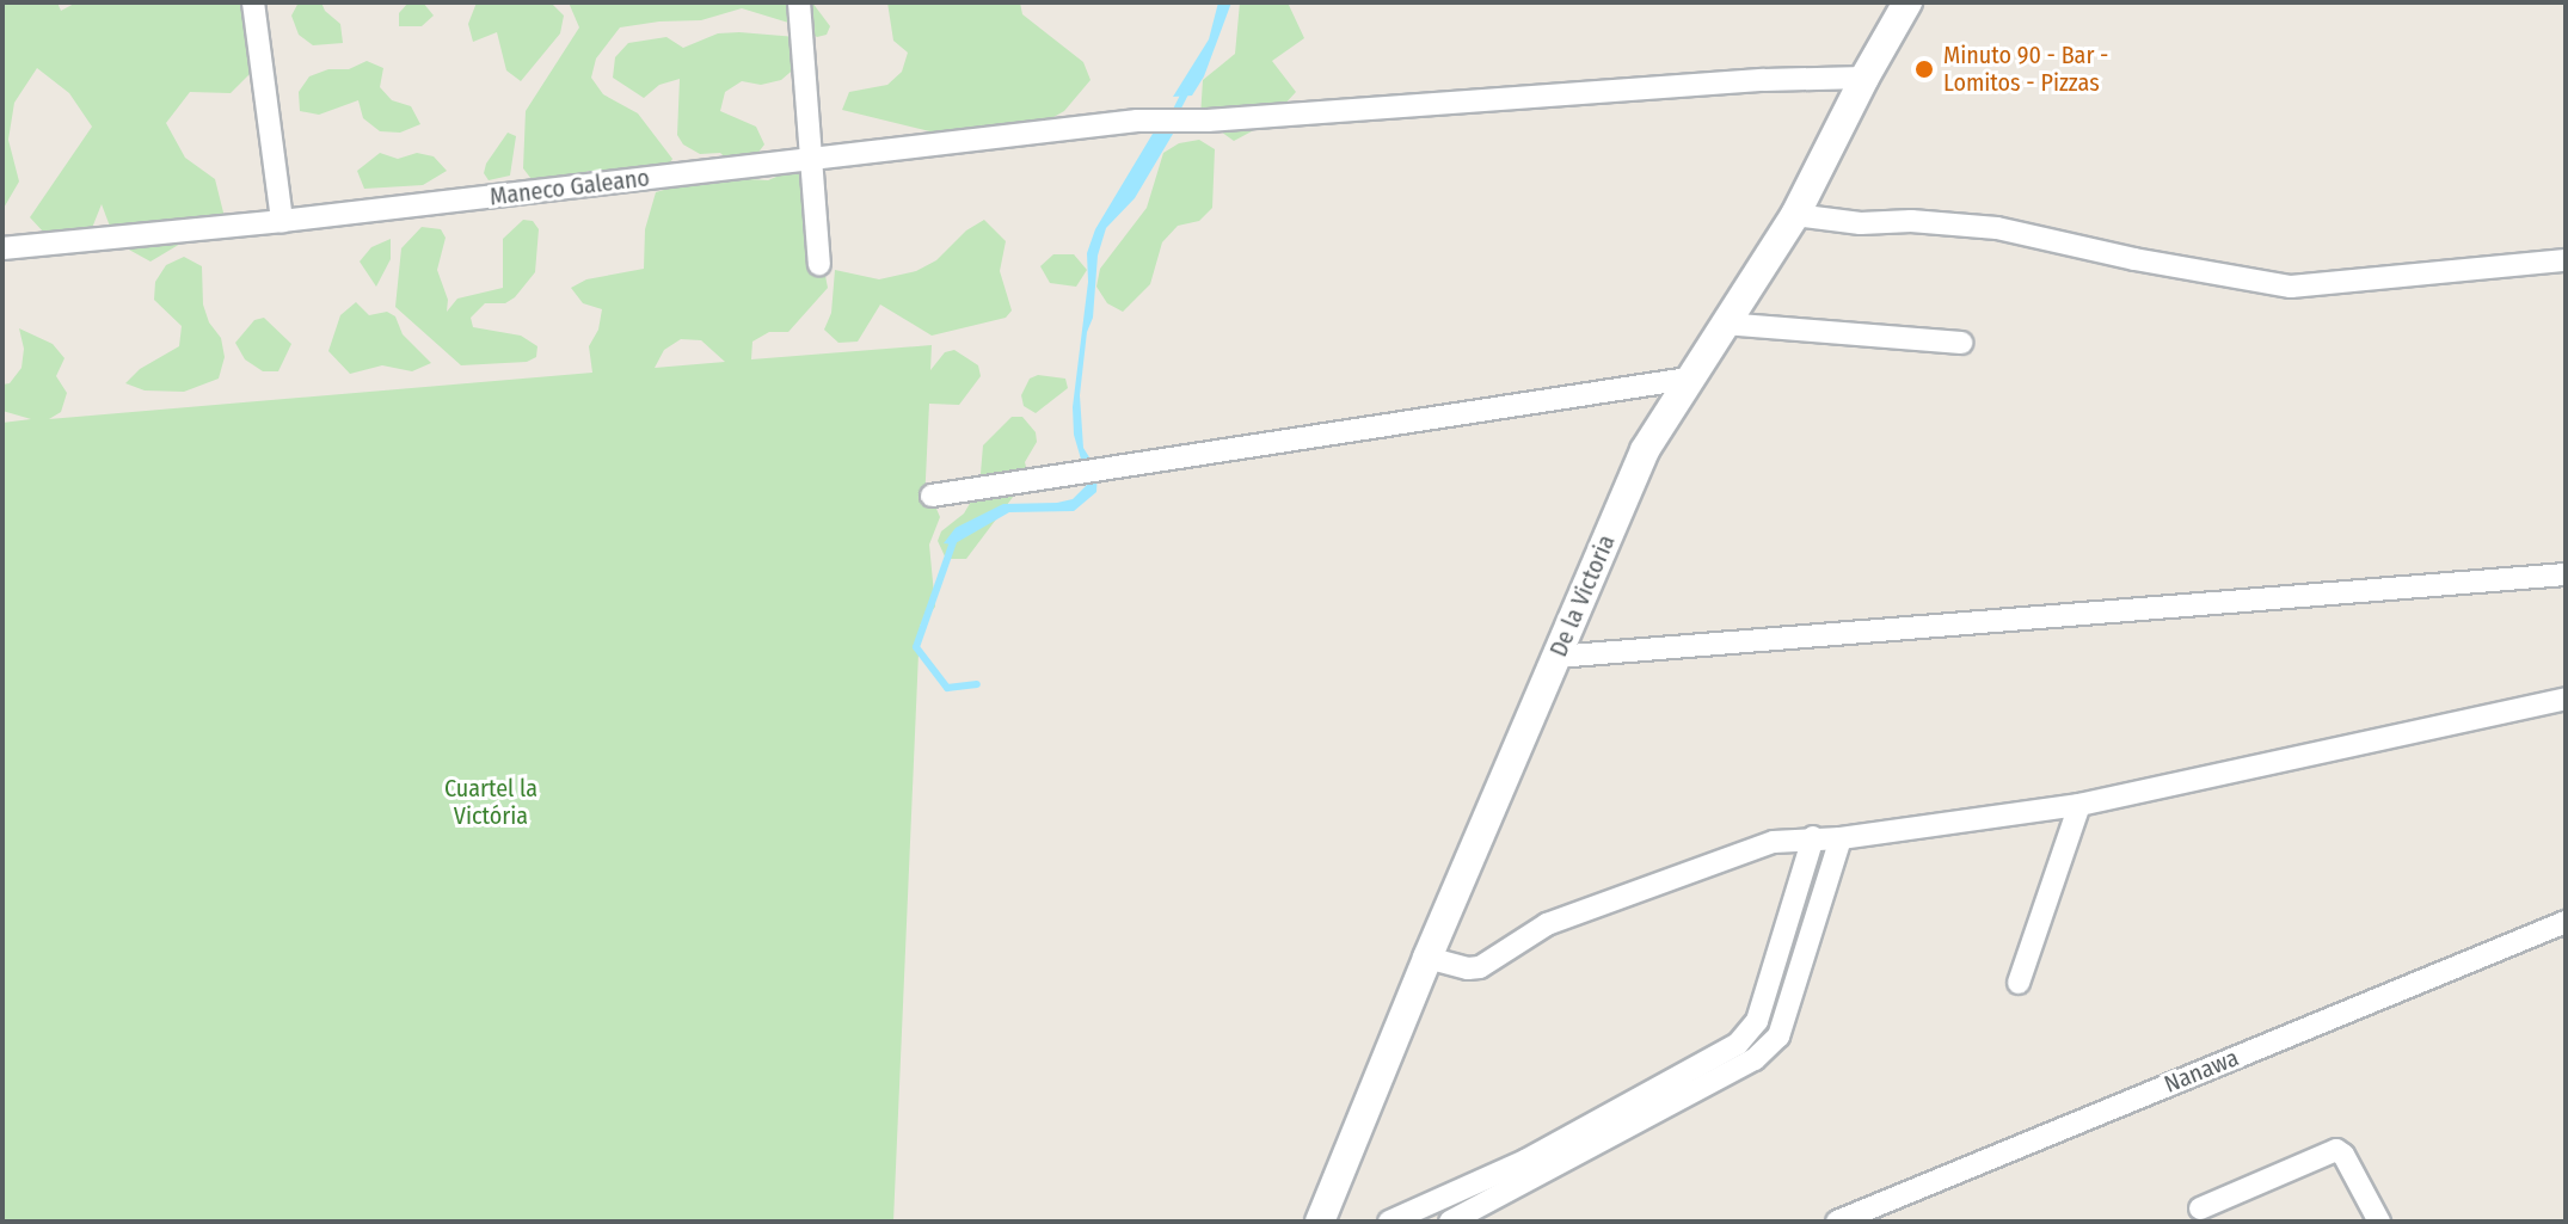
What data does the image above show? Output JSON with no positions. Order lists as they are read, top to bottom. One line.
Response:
{"streets":{"main road":["De la Victoria"],"street":["Maneco Galeano","Nanawa"]},"crossings":[["Maneco Galeano","De la Victoria"]],"parks":["Cuartel la Victória"],"places":["Minuto 90 - Bar - Lomitos - Pizzas"]}
